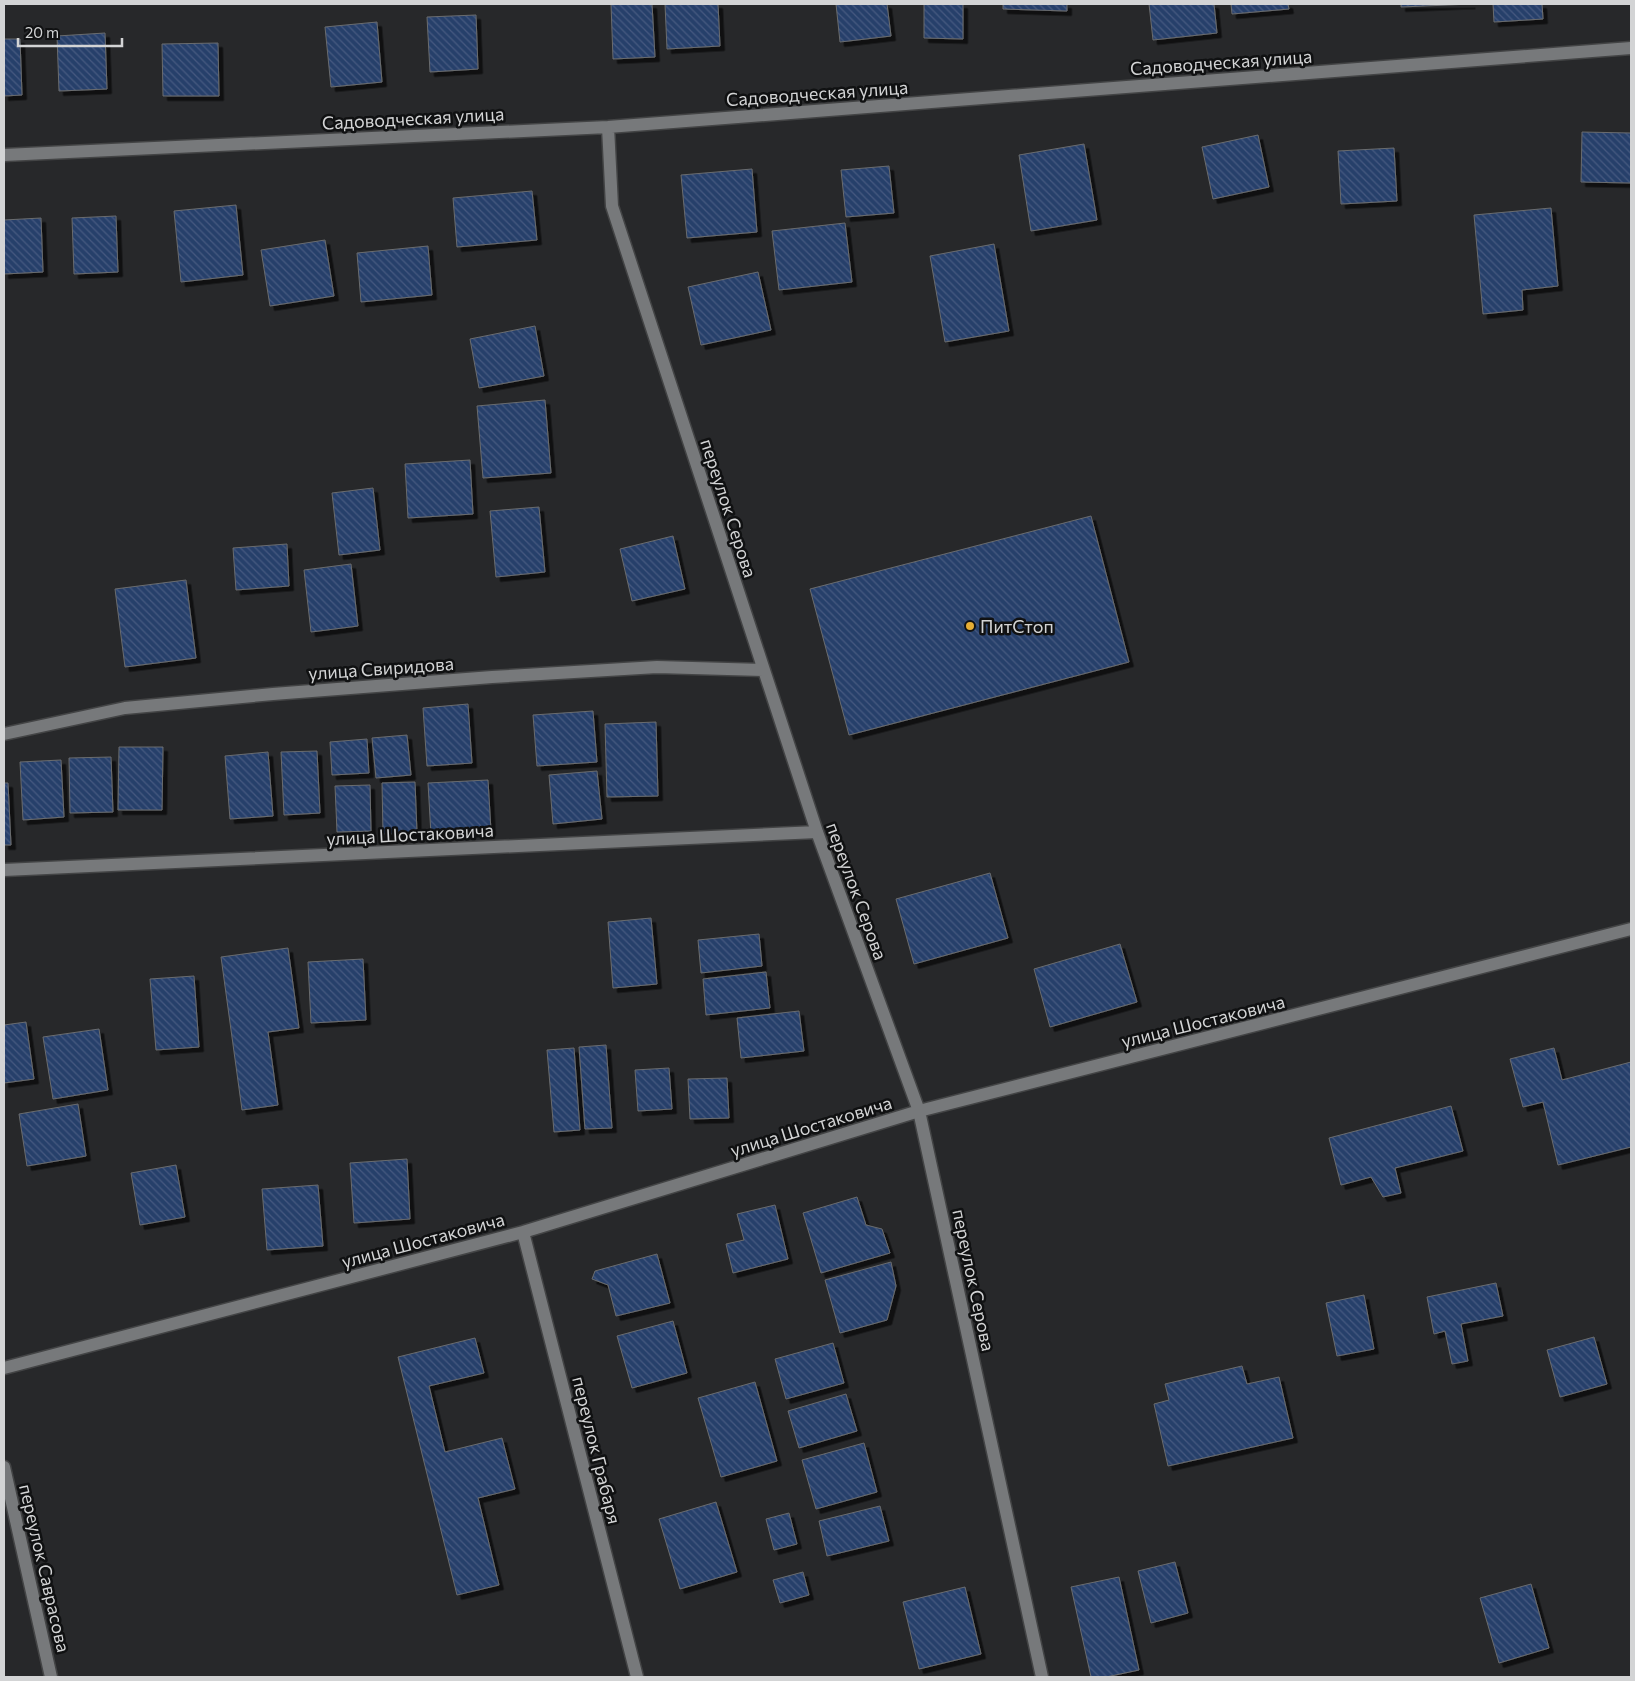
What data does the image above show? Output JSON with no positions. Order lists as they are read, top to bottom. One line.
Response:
{"streets":{"street":["Садоводческая улица","переулок Серова","улица Свиридова","улица Шостаковича","переулок Грабаря","переулок Саврасова"]},"crossings":[["Садоводческая улица","переулок Серова"],["переулок Серова","улица Свиридова"],["переулок Серова","улица Шостаковича"],["улица Шостаковича","переулок Грабаря"]],"places":["ПитСтоп"],"scale_bar":"20 m"}
